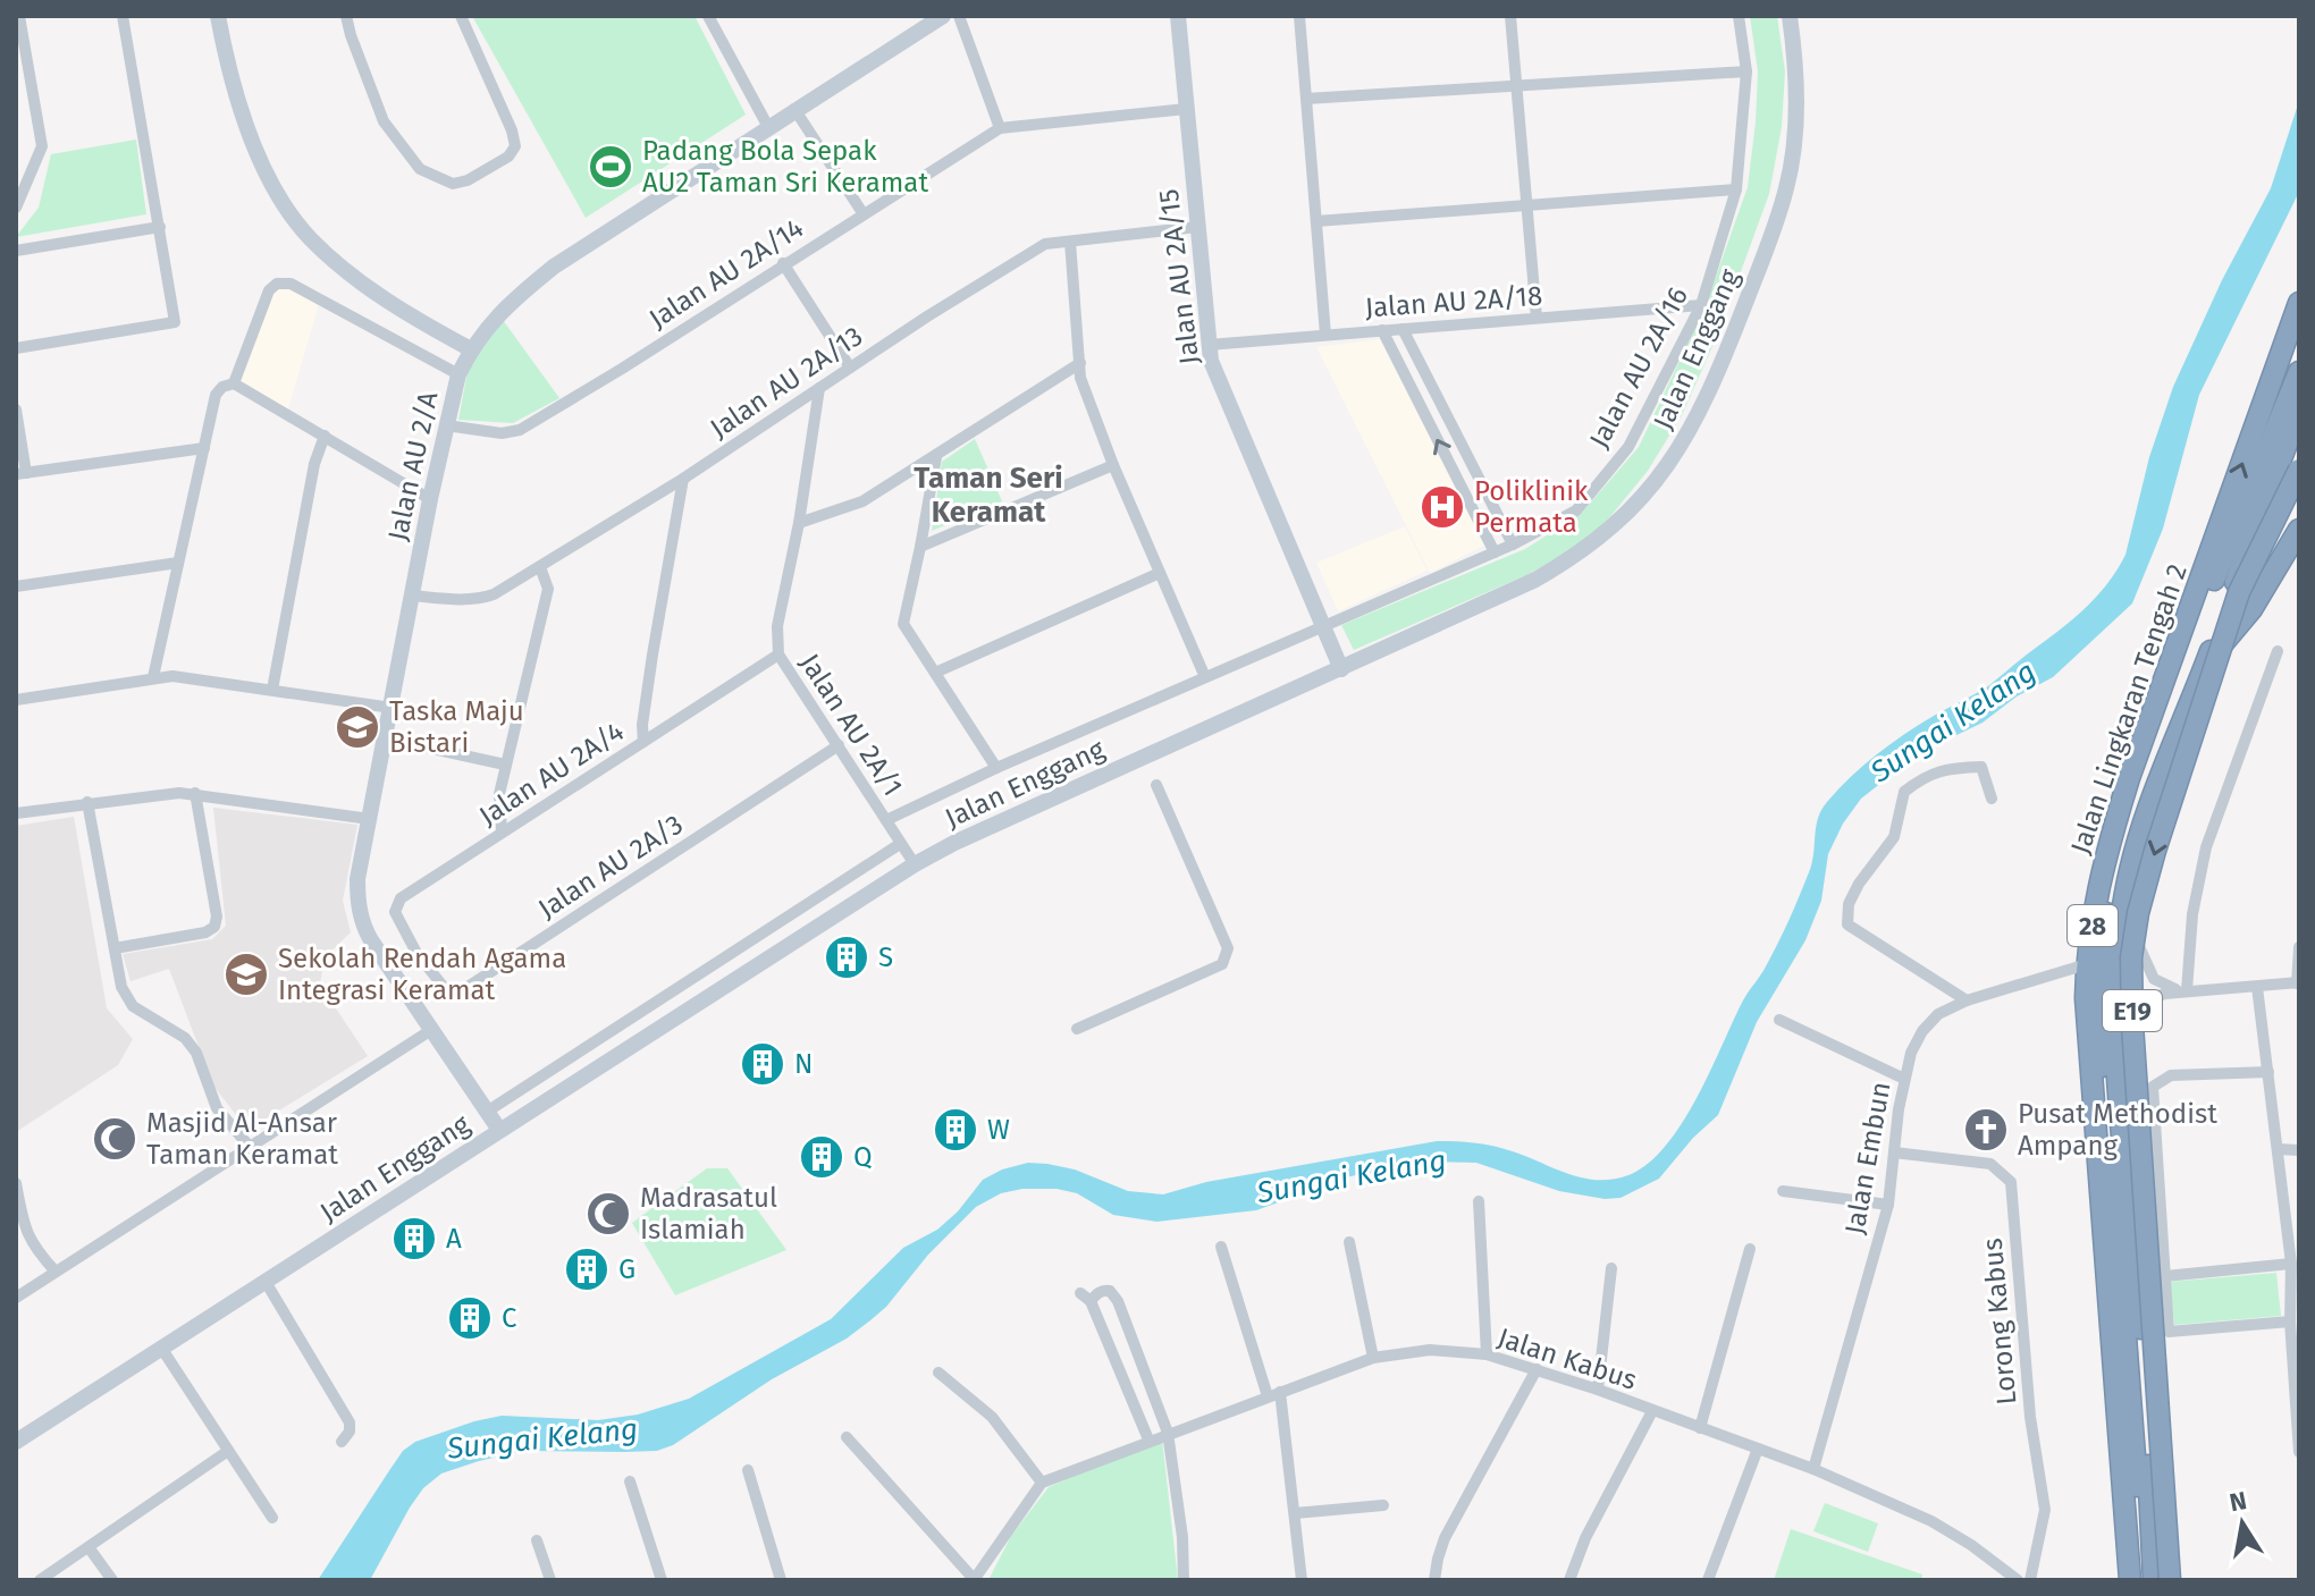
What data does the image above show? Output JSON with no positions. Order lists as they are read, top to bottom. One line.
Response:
{"streets":{"highway":["Jalan Lingkaran Tengah 2","28","E19"],"street":["Jalan AU 2A/14","Jalan AU 2A/15","Jalan AU 2A/18","Jalan Enggang","Jalan AU 2A/16","Jalan AU 2A/13","Jalan AU 2/A","Jalan AU 2A/1","Jalan AU 2A/4","Jalan AU 2A/3","Jalan Embun","Lorong Kabus","Jalan Kabus"]},"crossings":[["Jalan AU 2A/14","Jalan AU 2A/15"],["Jalan AU 2A/14","Jalan AU 2/A"],["Jalan AU 2A/15","Jalan AU 2A/18"],["Jalan AU 2A/15","Jalan Enggang"],["Jalan AU 2A/15","Jalan AU 2A/16"],["Jalan AU 2A/15","Jalan AU 2A/13"],["Jalan AU 2A/18","Jalan AU 2A/16"],["Jalan Enggang","Jalan AU 2/A"],["Jalan Enggang","Jalan AU 2A/1"],["Jalan AU 2A/16","Jalan AU 2A/1"],["Jalan AU 2A/13","Jalan AU 2/A"],["Jalan AU 2A/13","Jalan AU 2A/1"],["Jalan Lingkaran Tengah 2","Jalan Embun"],["Jalan AU 2A/1","Jalan AU 2A/4"],["Jalan AU 2A/1","Jalan AU 2A/3"],["Jalan AU 2A/4","Jalan AU 2A/3"],["Jalan Embun","Lorong Kabus"],["Jalan Embun","Jalan Kabus"]],"districts":["Taman Seri Keramat"],"water":["Sungai Kelang"],"places":{"sports":["Padang Bola Sepak AU2 Taman Sri Keramat"],"hospital":["Poliklinik Permata"],"school or university":["Taska Maju Bistari","Sekolah Rendah Agama Integrasi Keramat"],"building":["S","N","W","Q","A","G","C"],"church":["Pusat Methodist Ampang"],"mosque":["Masjid Al-Ansar Taman Keramat","Madrasatul Islamiah"]},"north":"top"}
